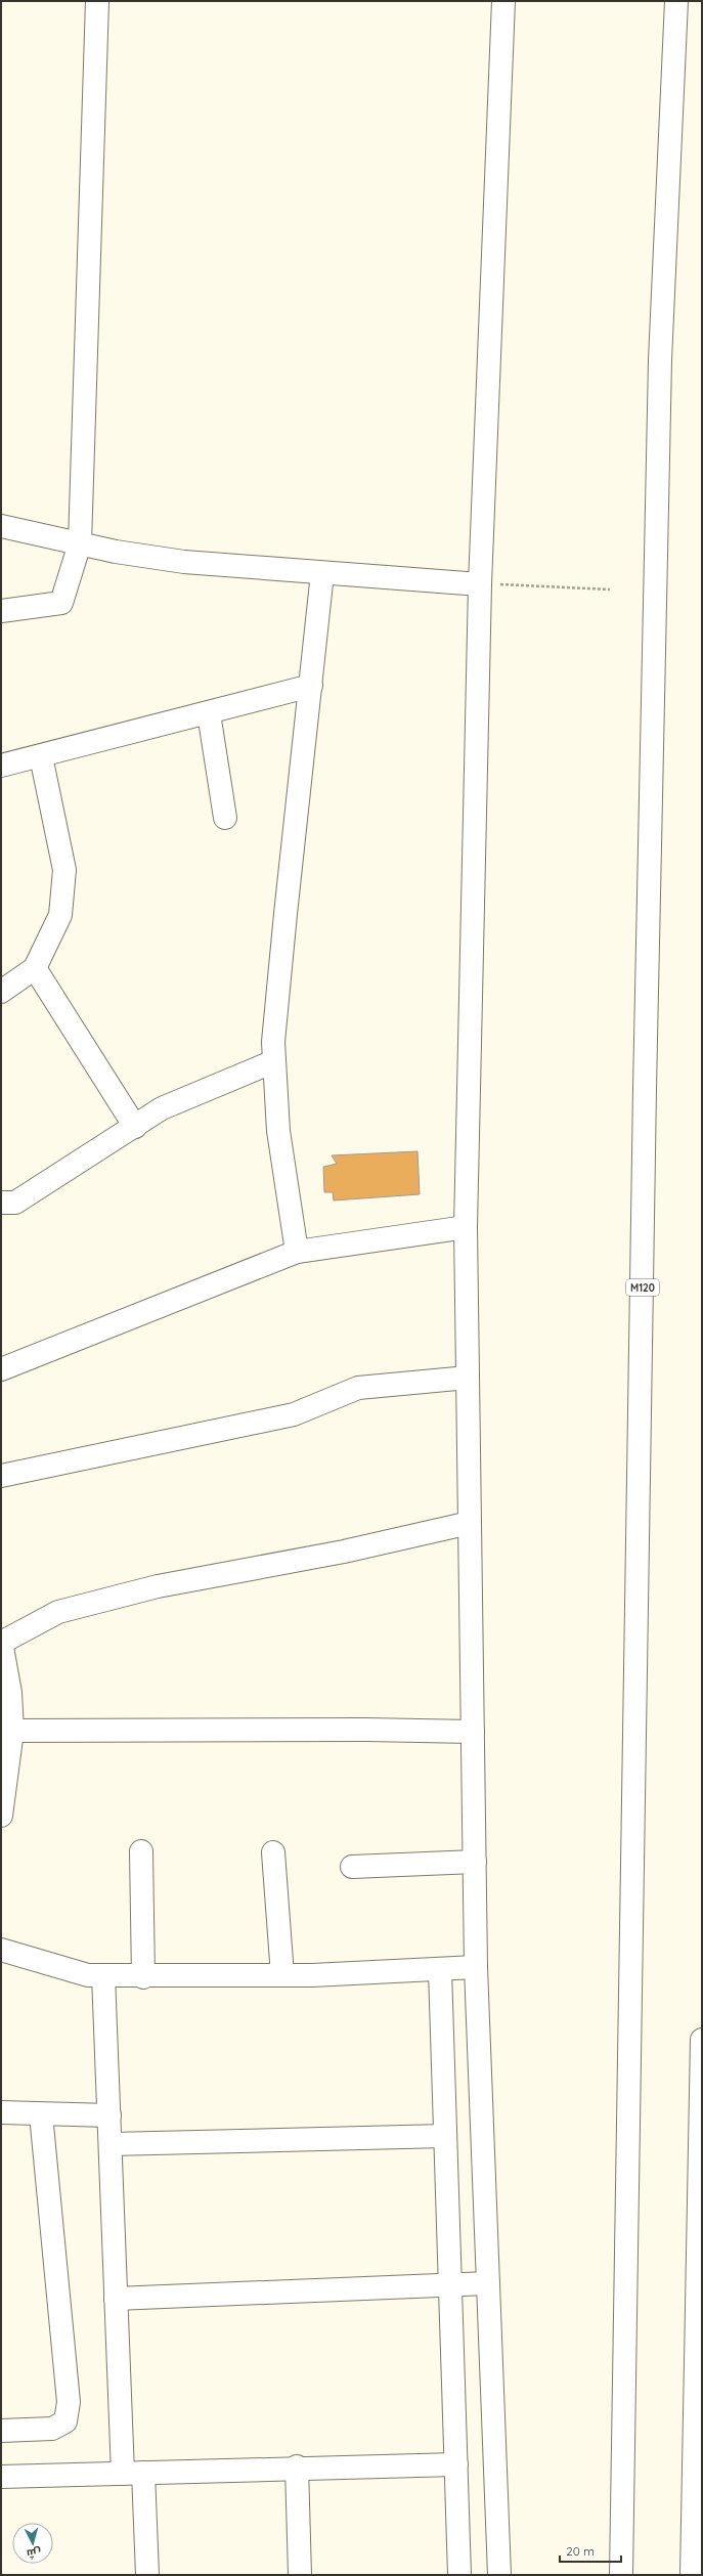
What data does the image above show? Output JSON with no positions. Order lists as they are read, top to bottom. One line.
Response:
{"streets":{"main road":["M120"]},"scale_bar":"20 m","north":"bottom"}
